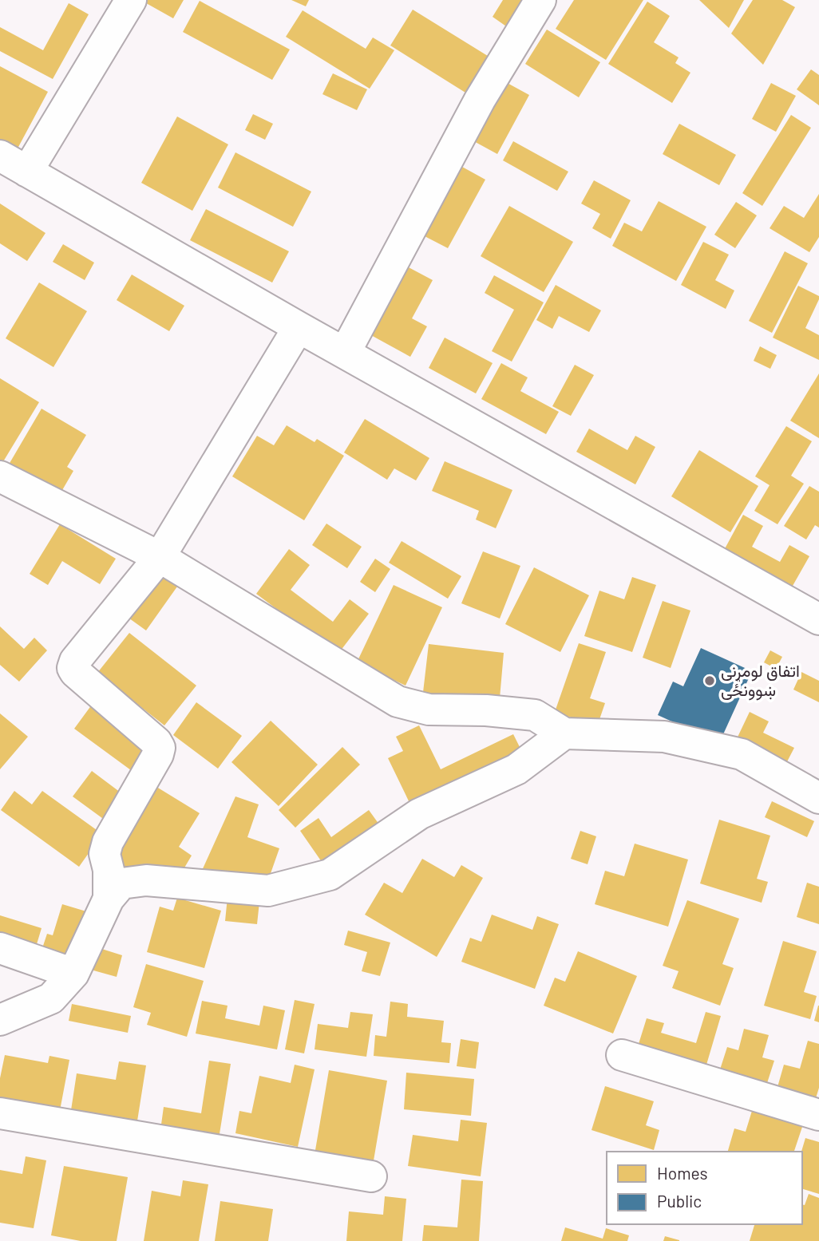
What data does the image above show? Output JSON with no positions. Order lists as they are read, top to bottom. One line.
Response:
{"places":["اتفاق لومړنی ښوونځی"],"legend":["Homes","Public"]}
